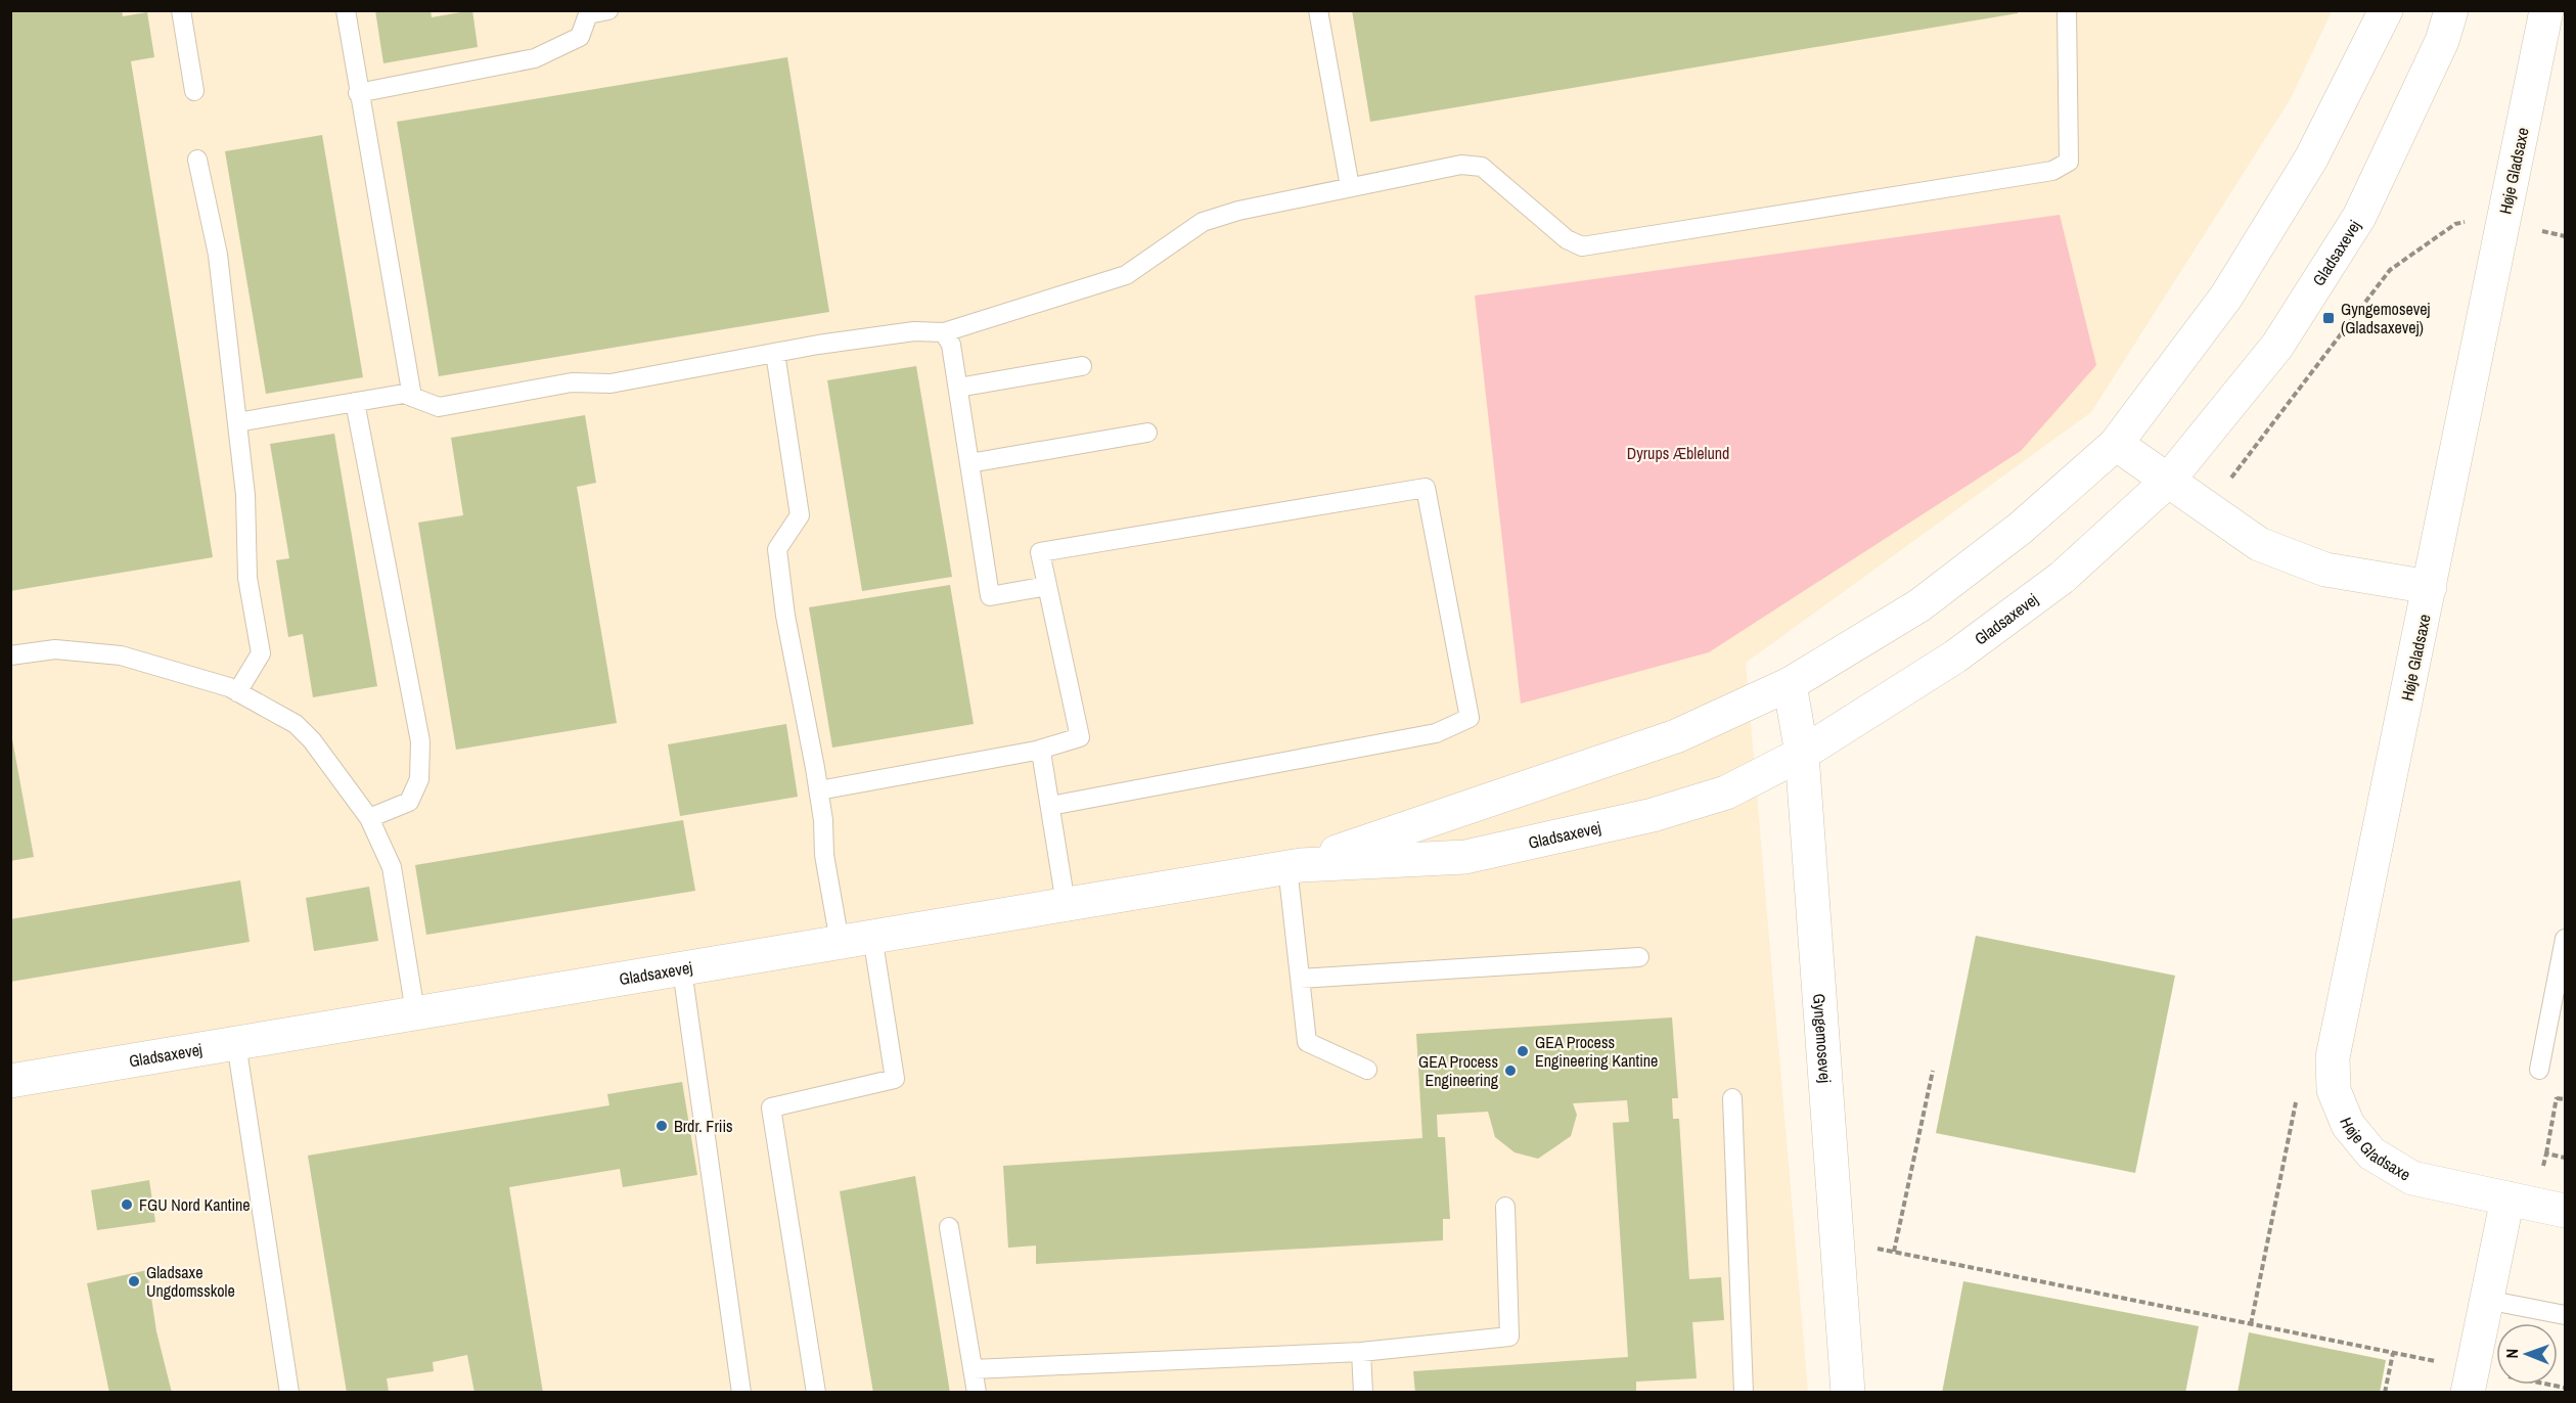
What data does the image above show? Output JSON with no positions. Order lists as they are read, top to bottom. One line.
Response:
{"streets":{"street":["Høje Gladsaxe","Gladsaxevej","Gyngemosevej"]},"crossings":[["Gladsaxevej","Gyngemosevej"]],"parks":["Dyrups Æblelund"],"places":{"transit":["Gyngemosevej (Gladsaxevej)"],"other":["GEA Process Engineering Kantine","GEA Process Engineering","Brdr. Friis","FGU Nord Kantine","Gladsaxe Ungdomsskole"]},"north":"left"}
